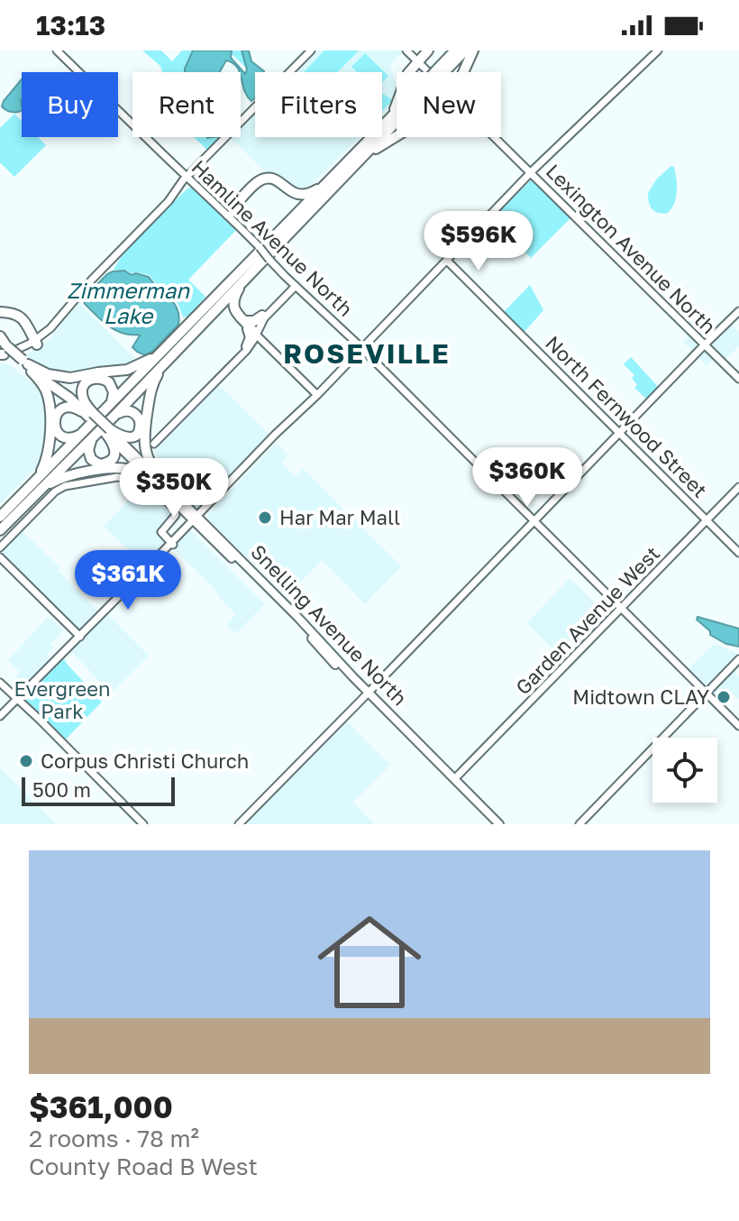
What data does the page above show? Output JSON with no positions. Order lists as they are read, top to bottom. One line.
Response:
{"streets":{"highway":["Snelling Avenue North"],"street":["Hamline Avenue North","Lexington Avenue North","North Fernwood Street","Garden Avenue West"]},"crossings":[["Hamline Avenue North","Garden Avenue West"],["North Fernwood Street","Garden Avenue West"]],"districts":["ROSEVILLE"],"water":["Zimmerman Lake"],"parks":["Evergreen Park"],"places":["Har Mar Mall","Midtown CLAY","Corpus Christi Church"],"scale_bar":"500 m","page":{"status":"13:13","chip":["Buy","Rent","Filters","New"],"price":["$596K","$360K","$350K","$361K"],"scale":"500 m","list":[{"name":"$361,000","note":"2 rooms · 78 m² · County Road B West"}]}}
